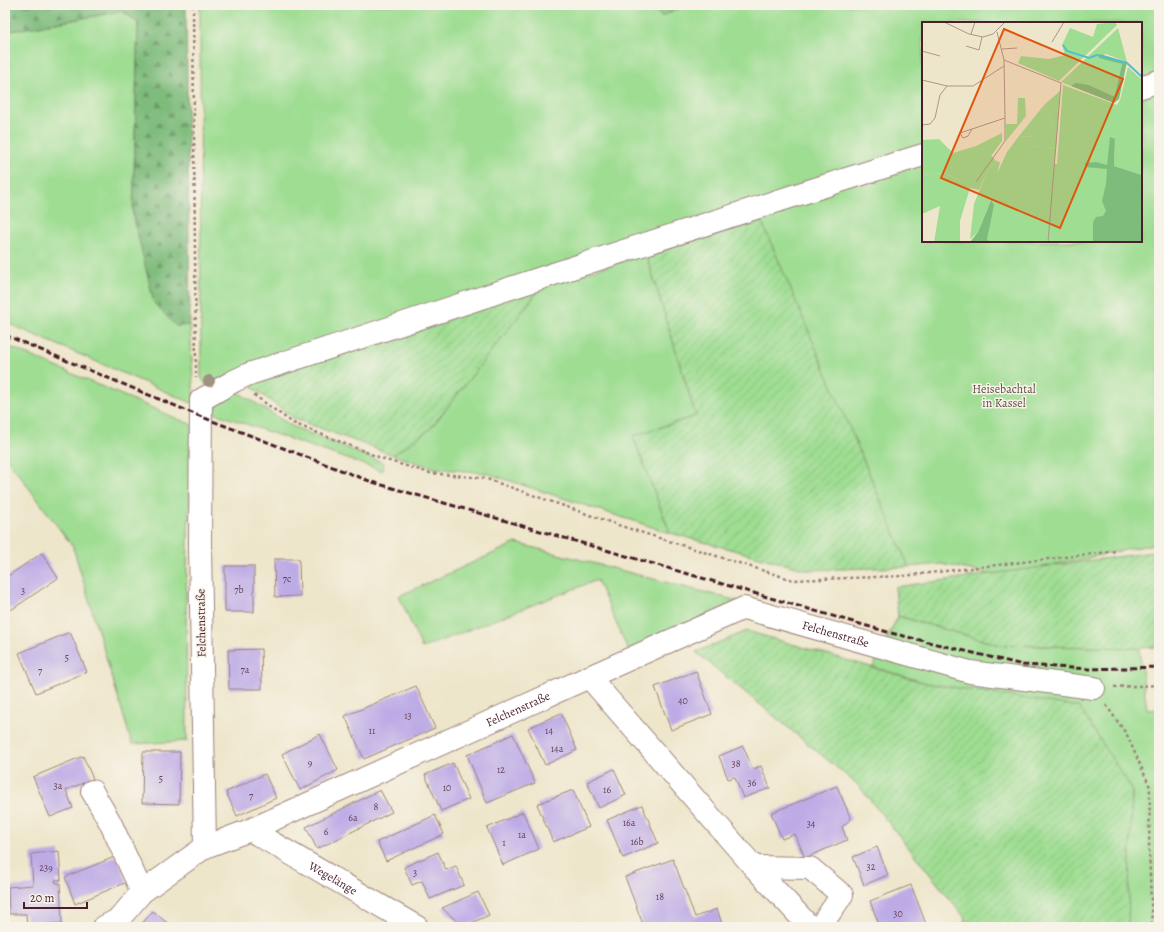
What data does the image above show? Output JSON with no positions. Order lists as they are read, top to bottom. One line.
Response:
{"streets":{"street":["Felchenstraße","Wegelänge"]},"crossings":[["Felchenstraße","Wegelänge"]],"parks":["Heisebachtal in Kassel"],"house_numbers":["7c","7b","3","5","7a","7","40","13","11","14","14a","9","38","12","5","36","3a","10","16","7","8","6a","16a","34","6","1a","16b","1","32","239","3","18","30"],"scale_bar":"20 m"}
